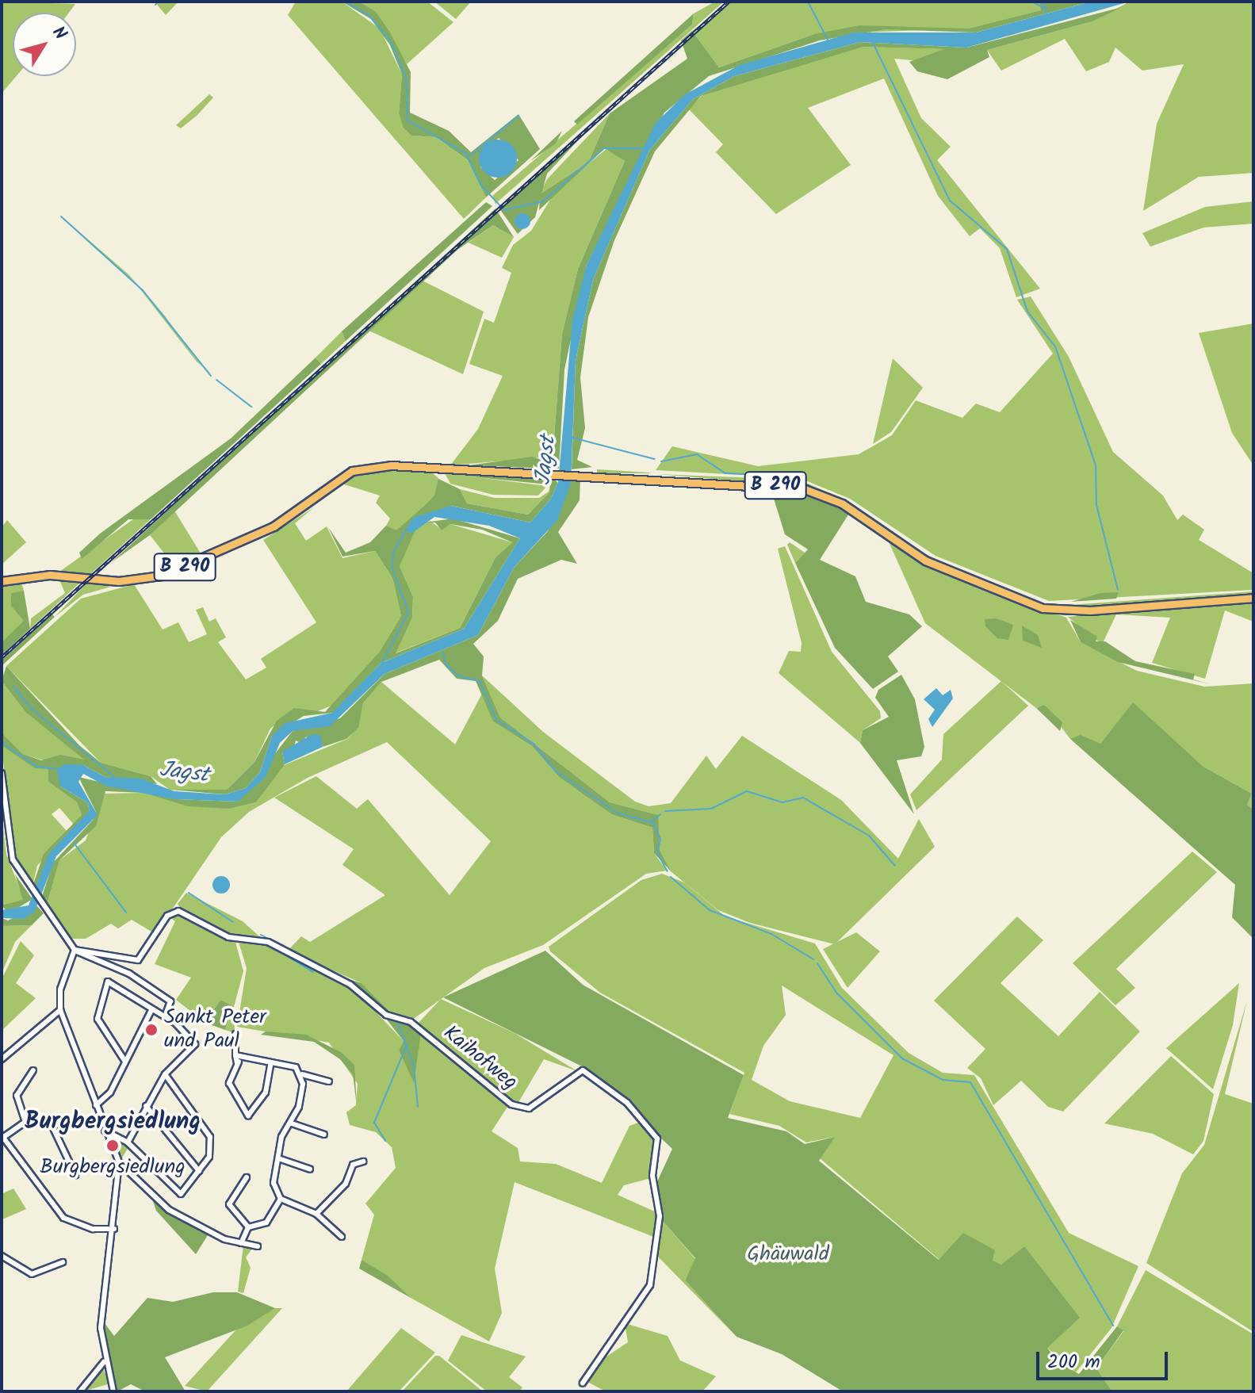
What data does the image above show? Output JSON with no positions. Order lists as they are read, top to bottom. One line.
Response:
{"streets":{"main road":["B 290"],"street":["Kaihofweg"]},"districts":["Burgbergsiedlung"],"water":["Jagst"],"parks":["Ghäuwald"],"places":["Sankt Peter und Paul","Burgbergsiedlung"],"scale_bar":"200 m","north":"top right"}
